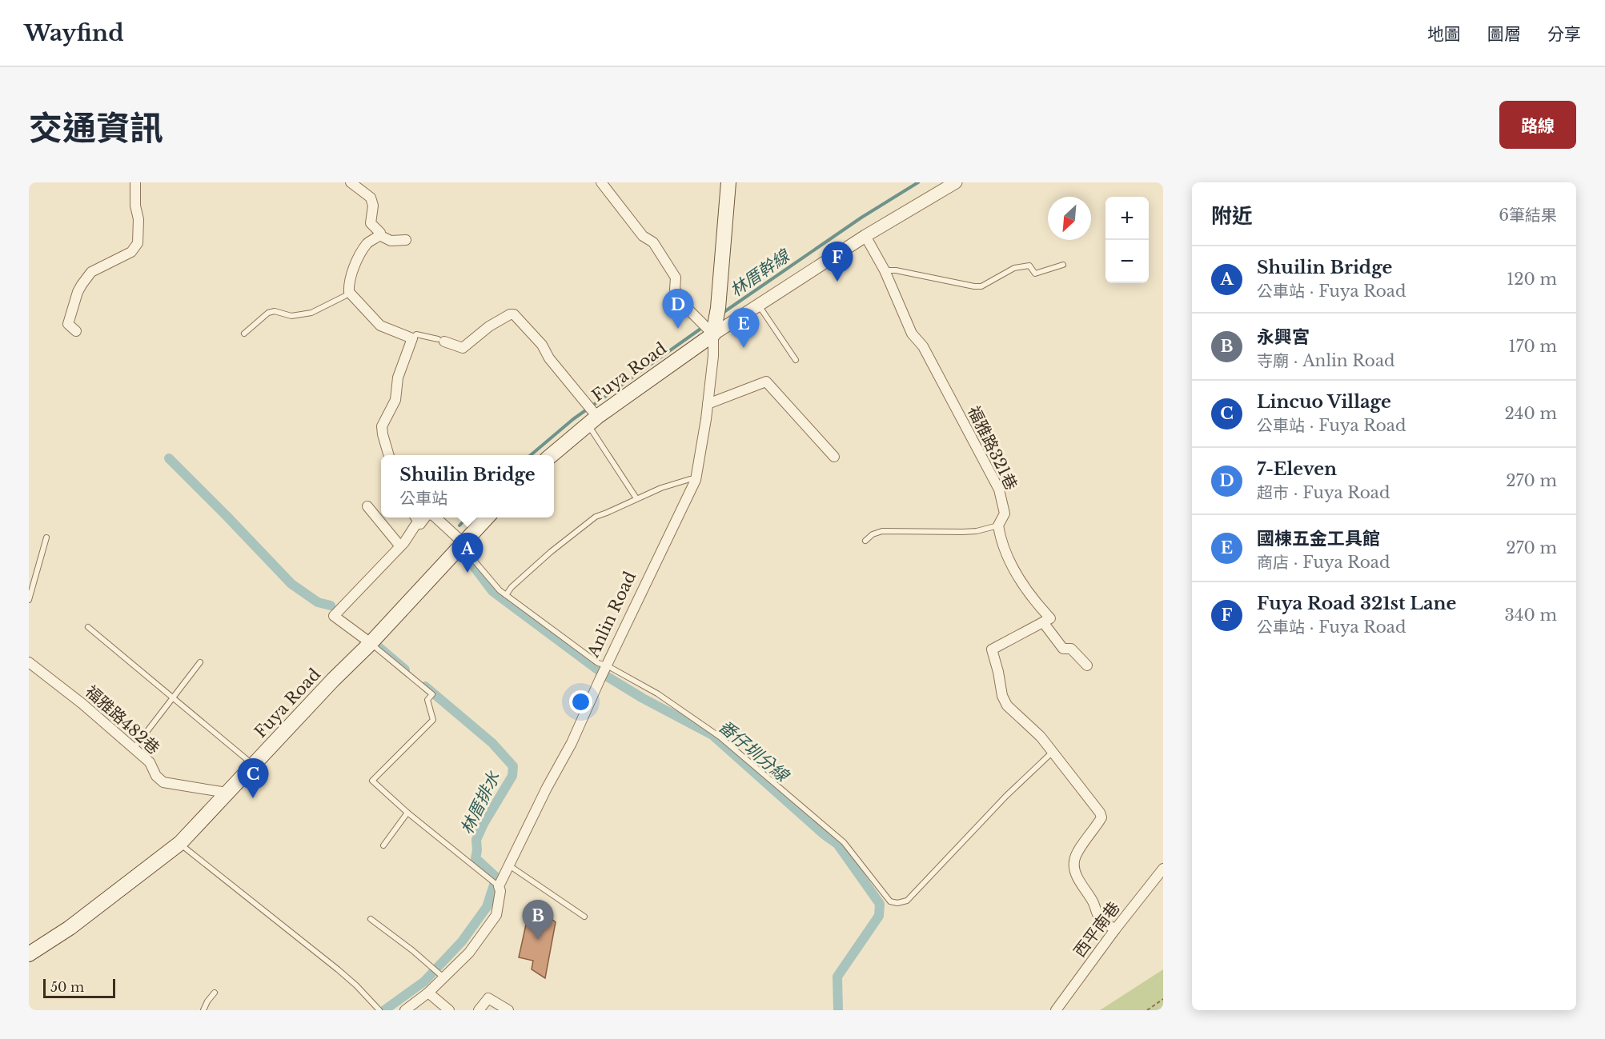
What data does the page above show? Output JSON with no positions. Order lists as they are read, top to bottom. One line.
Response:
{"streets":{"main road":["Fuya Road","Anlin Road"],"street":["福雅路321巷","福雅路482巷","西平南巷"]},"crossings":[["Fuya Road","福雅路321巷"],["Fuya Road","Anlin Road"],["Fuya Road","福雅路482巷"]],"water":["林厝幹線","番仔圳分線","林厝排水"],"scale_bar":"50 m","north":"bottom left","page":{"header":"Wayfind","nav":["地圖","圖層","分享"],"title":"交通資訊","buttons":"路線","heading":["附近","6筆結果"],"map_buttons":["+","−"],"pins":["F","D","E","A","C","B"],"list":[{"mark":"A","name":"Shuilin Bridge","note":"公車站 · Fuya Road","value":"120 m"},{"mark":"B","name":"永興宮","note":"寺廟 · Anlin Road","value":"170 m"},{"mark":"C","name":"Lincuo Village","note":"公車站 · Fuya Road","value":"240 m"},{"mark":"D","name":"7-Eleven","note":"超市 · Fuya Road","value":"270 m"},{"mark":"E","name":"國棟五金工具館","note":"商店 · Fuya Road","value":"270 m"},{"mark":"F","name":"Fuya Road 321st Lane","note":"公車站 · Fuya Road","value":"340 m"}],"popup":["Shuilin Bridge","公車站"],"scale":"50 m"}}
